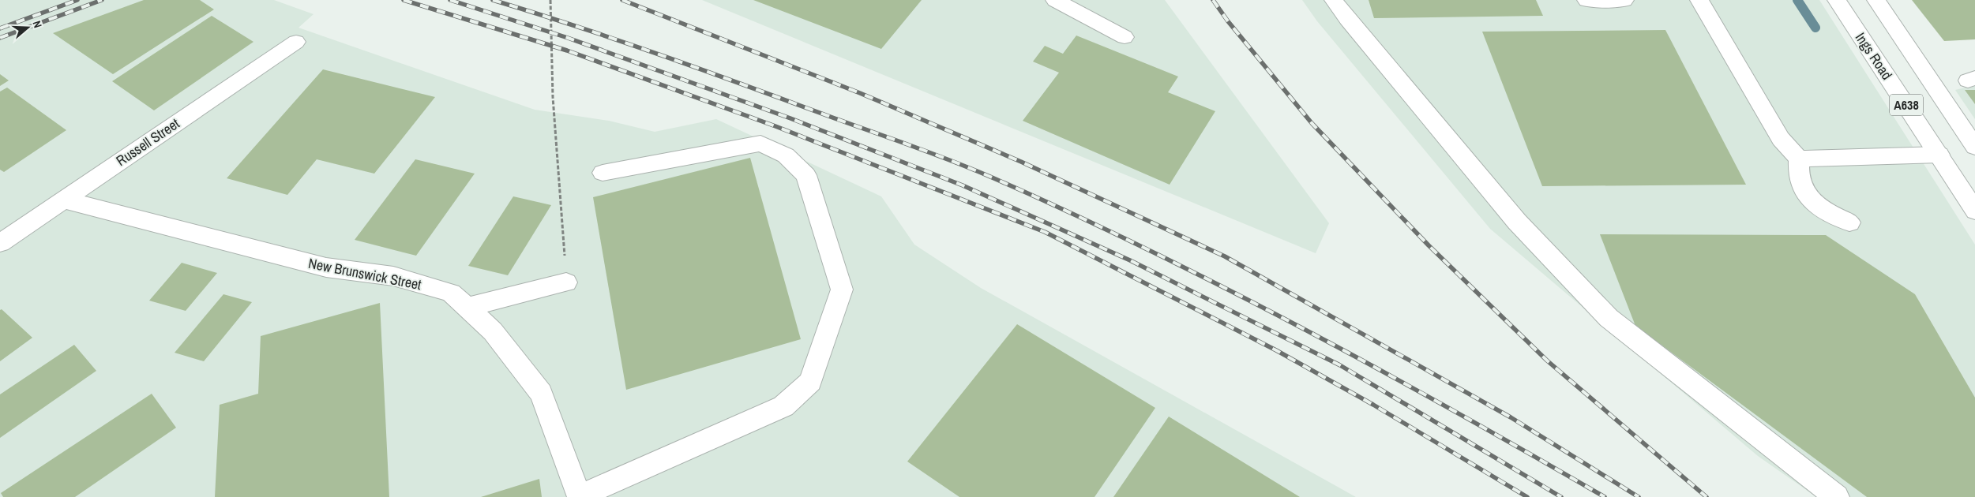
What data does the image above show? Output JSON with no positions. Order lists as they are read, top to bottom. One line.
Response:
{"streets":{"main road":["Ings Road","A638","Russell Street","New Brunswick Street"]},"crossings":[["Russell Street","New Brunswick Street"]],"north":"right"}
